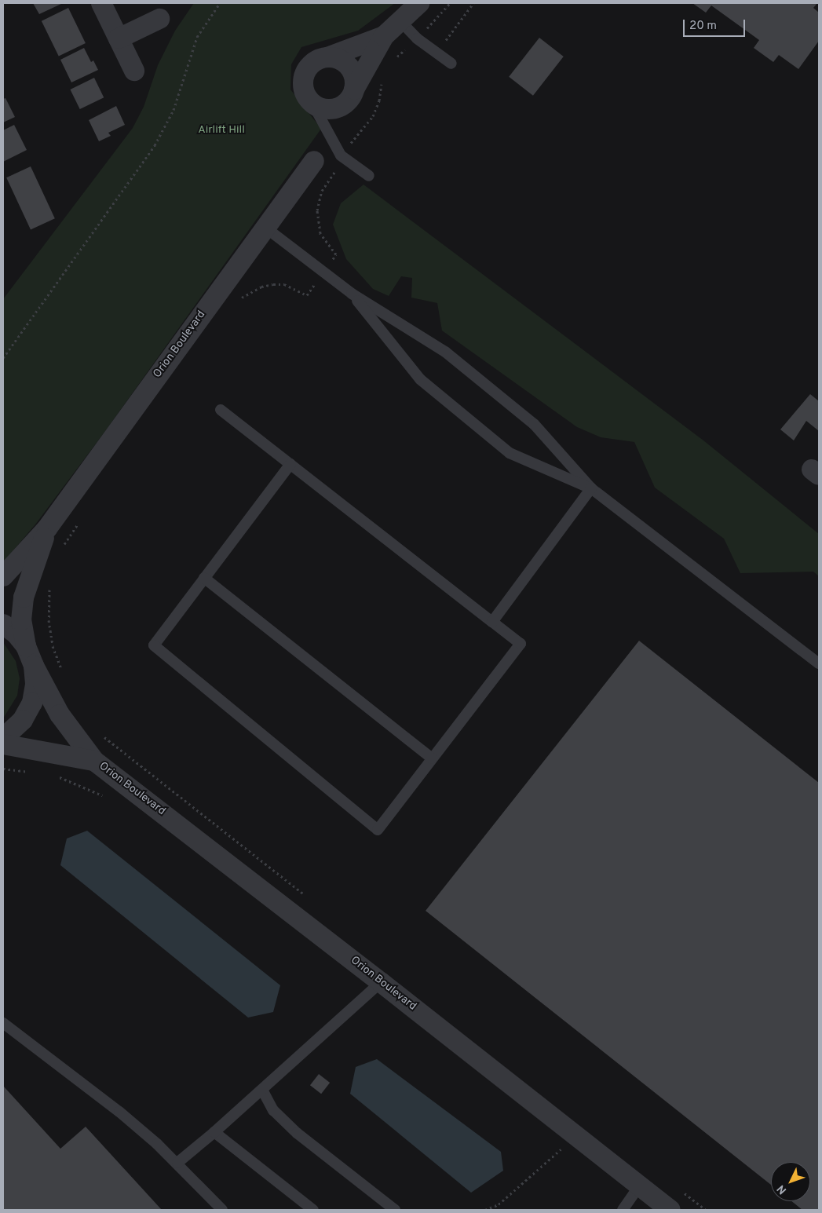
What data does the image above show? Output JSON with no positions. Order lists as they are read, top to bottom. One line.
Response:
{"streets":{"street":["Orion Boulevard"]},"parks":["Airlift Hill"],"scale_bar":"20 m","north":"bottom left"}
